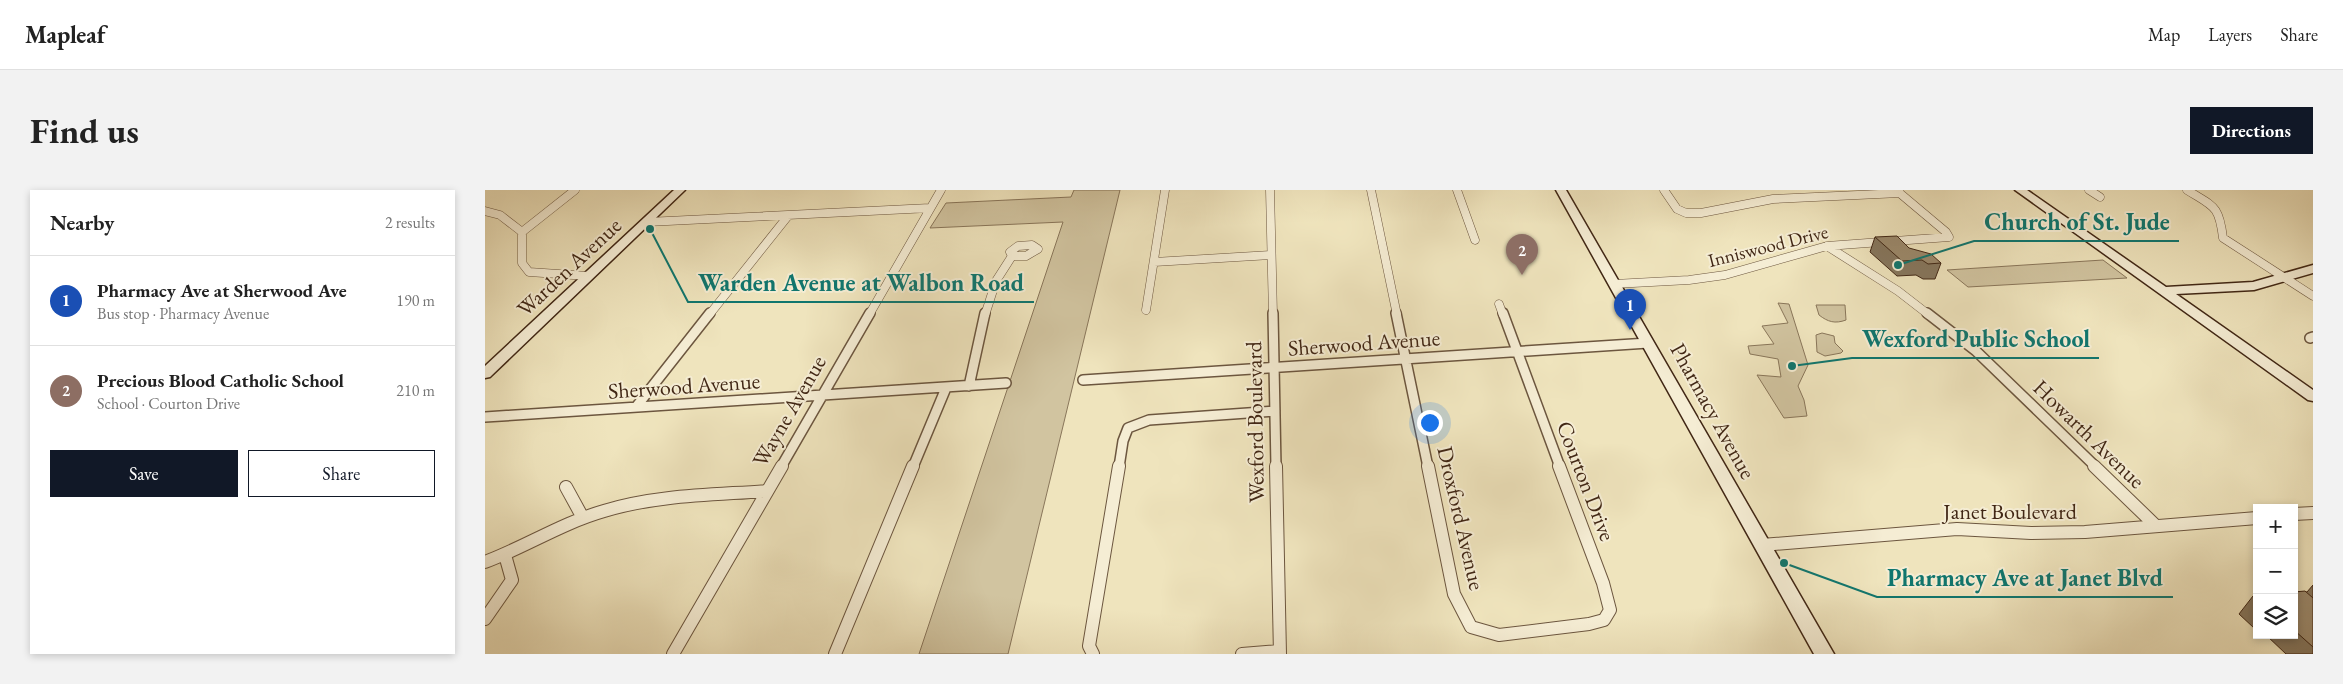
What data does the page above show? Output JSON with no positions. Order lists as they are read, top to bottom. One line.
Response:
{"streets":{"street":["Inniswood Drive","Warden Avenue","Sherwood Avenue","Wayne Avenue","Pharmacy Avenue","Wexford Boulevard","Howarth Avenue","Courton Drive","Janet Boulevard","Droxford Avenue"]},"crossings":[["Inniswood Drive","Pharmacy Avenue"],["Inniswood Drive","Howarth Avenue"],["Sherwood Avenue","Wayne Avenue"],["Sherwood Avenue","Pharmacy Avenue"],["Sherwood Avenue","Wexford Boulevard"],["Sherwood Avenue","Courton Drive"],["Sherwood Avenue","Droxford Avenue"],["Pharmacy Avenue","Janet Boulevard"],["Howarth Avenue","Janet Boulevard"],["Courton Drive","Droxford Avenue"]],"places":["Warden Avenue at Walbon Road","Church of St. Jude","Wexford Public School","Pharmacy Ave at Janet Blvd"],"page":{"header":"Mapleaf","nav":["Map","Layers","Share"],"buttons":["Directions",["Save","Share"]],"title":"Find us","heading":["Nearby","2 results"],"pins":["2","1"],"list":[{"mark":"1","name":"Pharmacy Ave at Sherwood Ave","note":"Bus stop · Pharmacy Avenue","value":"190 m"},{"mark":"2","name":"Precious Blood Catholic School","note":"School · Courton Drive","value":"210 m"}],"map_buttons":["+","−"]}}
